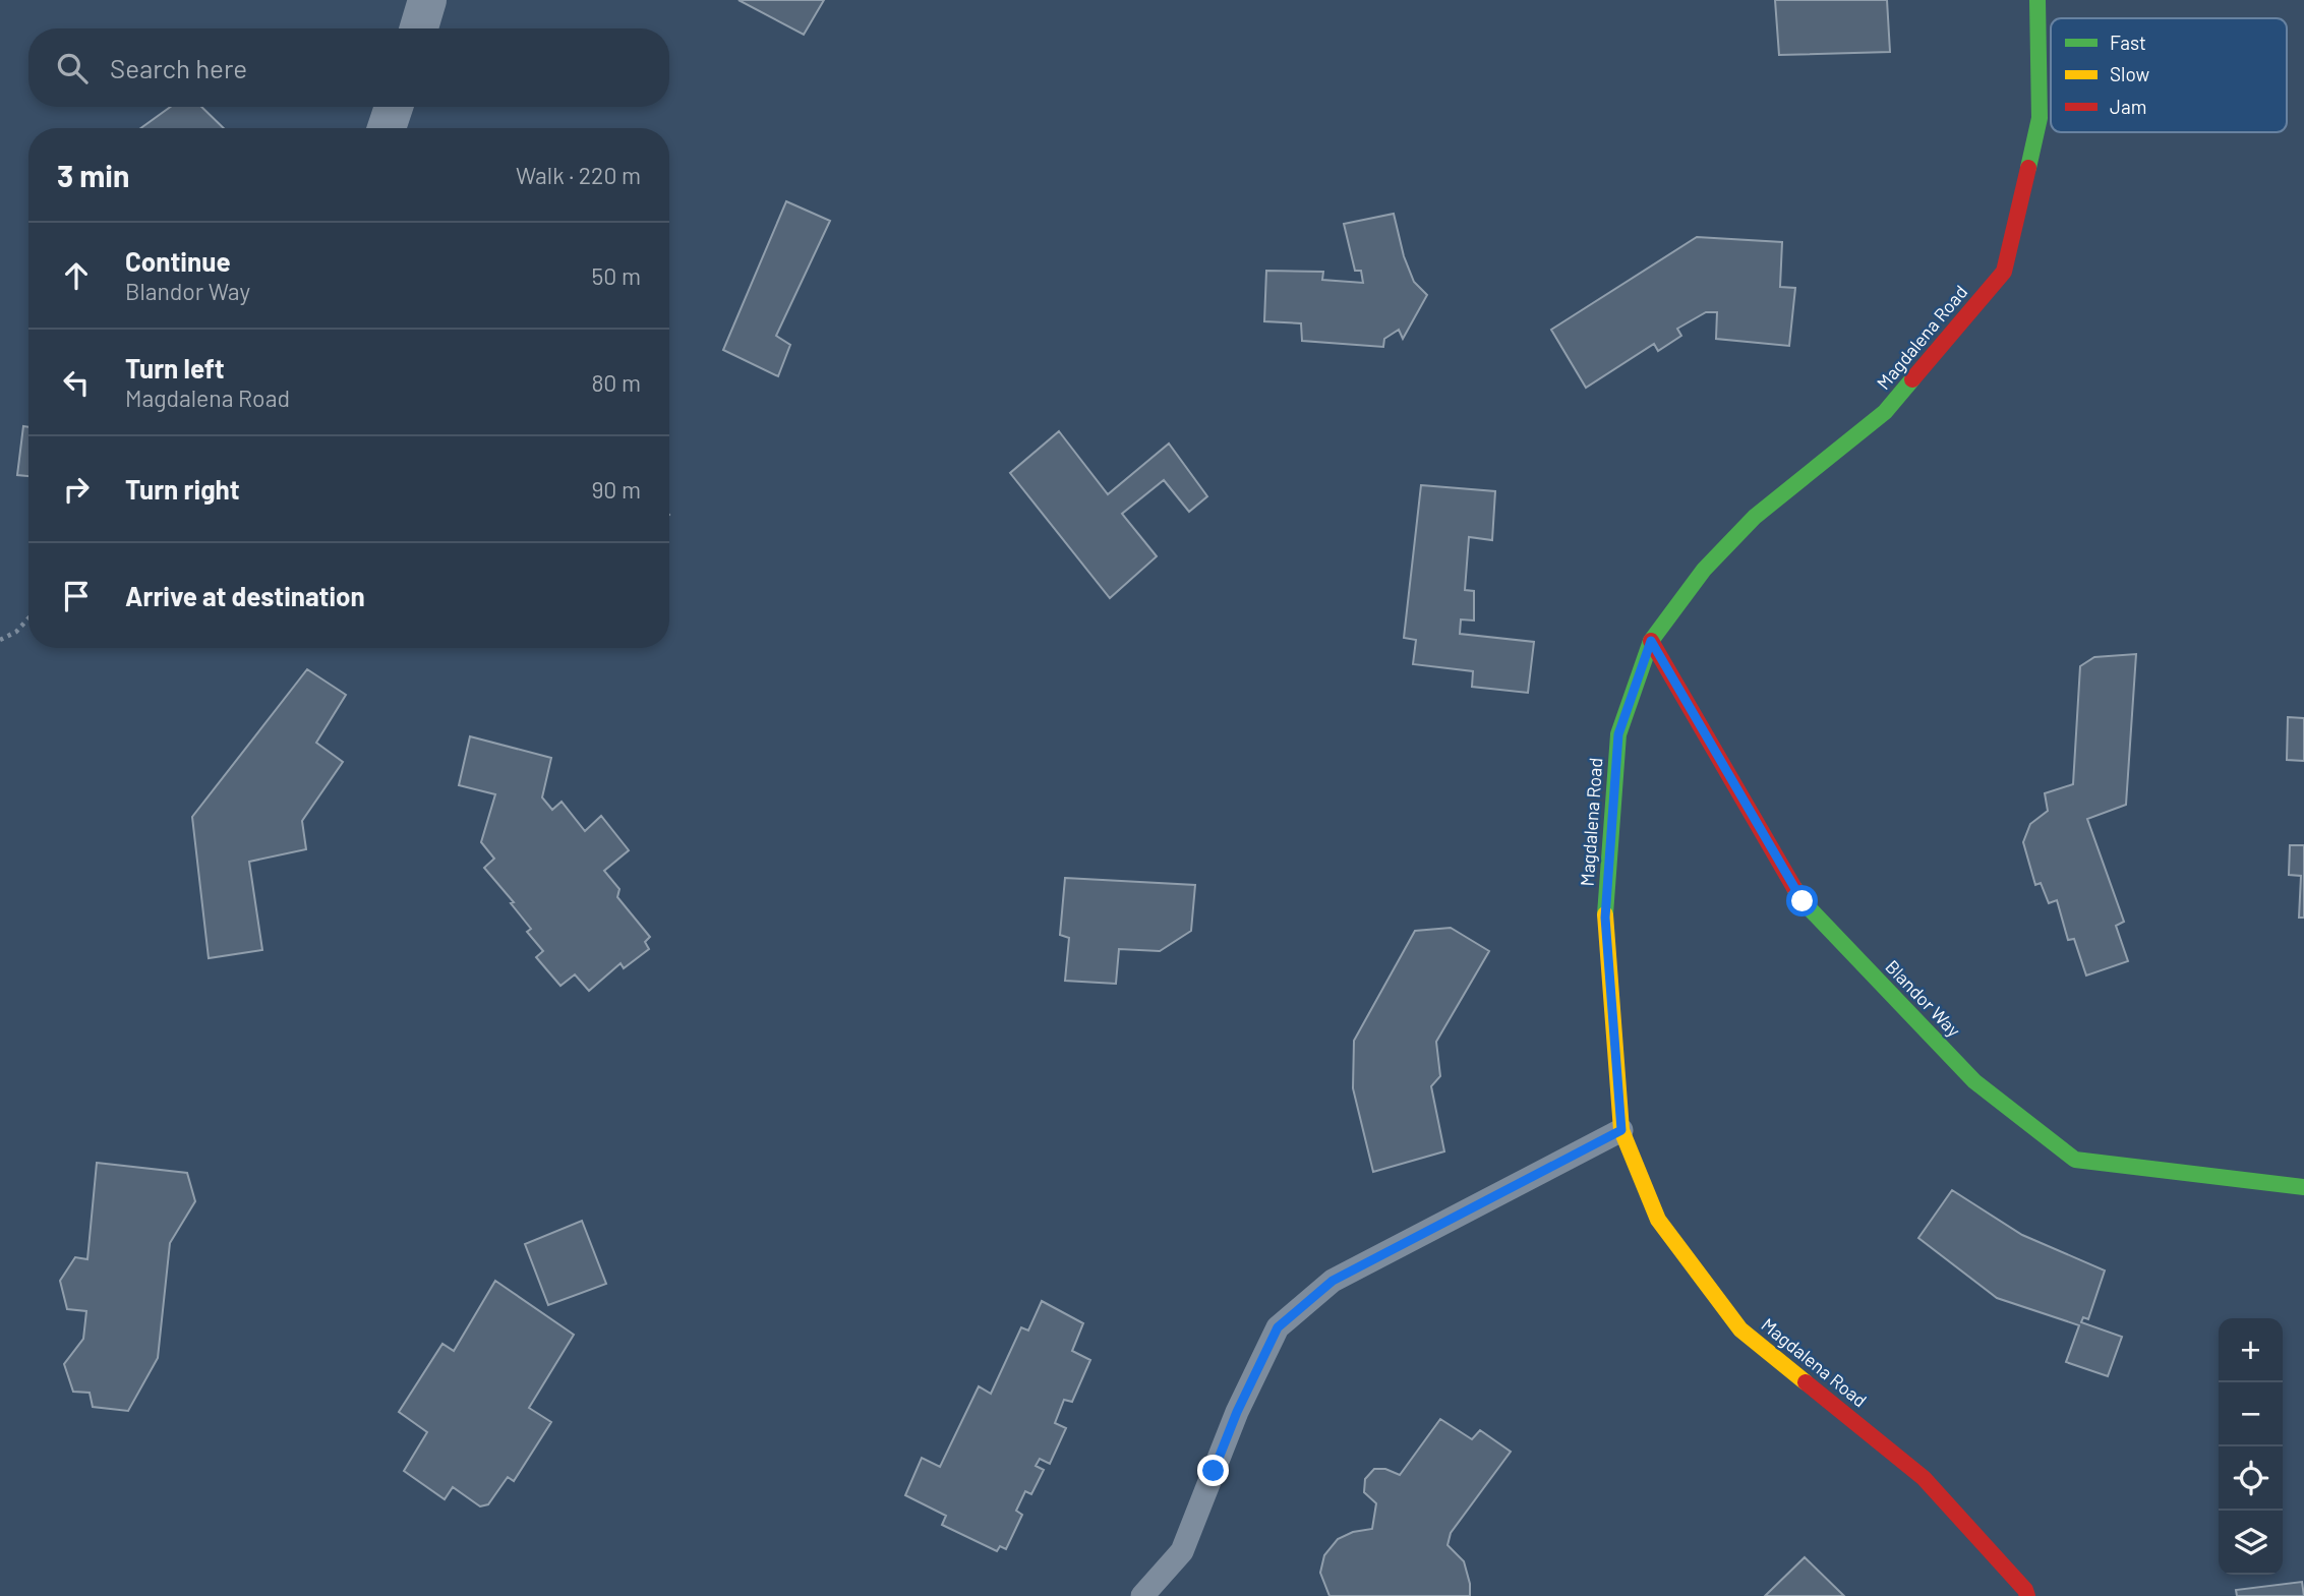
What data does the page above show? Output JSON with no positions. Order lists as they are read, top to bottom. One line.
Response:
{"streets":{"street":["Magdalena Road","Blandor Way"]},"crossings":[["Magdalena Road","Blandor Way"]],"legend":["Fast","Slow","Jam"],"page":{"search":"Search here","heading":["3 min","Walk · 220 m"],"list":[["Continue","Blandor Way","50 m"],["Turn left","Magdalena Road","80 m"],["Turn right","90 m"],"Arrive at destination"],"map_buttons":["+","−"]}}
